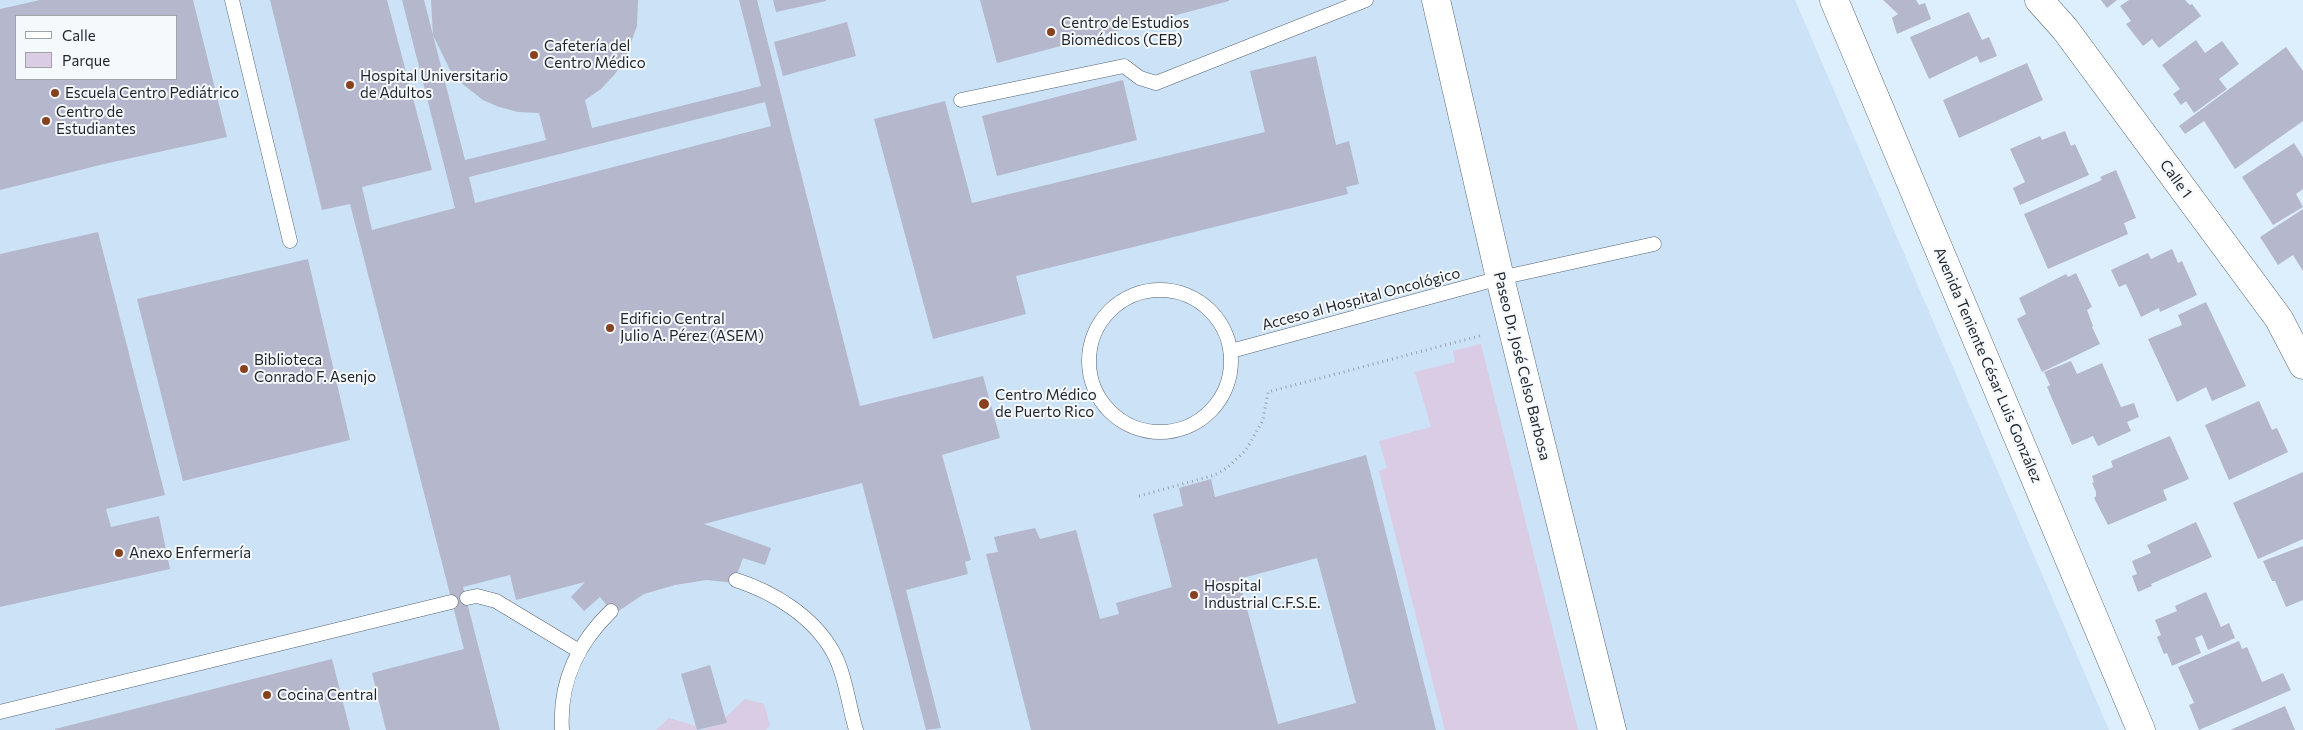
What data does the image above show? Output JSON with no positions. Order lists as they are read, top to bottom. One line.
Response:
{"streets":{"street":["Calle 1","Avenida Teniente César Luis González","Paseo Dr. José Celso Barbosa"],"lane":["Acceso al Hospital Oncológico"]},"crossings":[["Acceso al Hospital Oncológico","Paseo Dr. José Celso Barbosa"]],"places":["Centro de Estudios Biomédicos (CEB)","Cafetería del Centro Médico","Hospital Universitario de Adultos","Escuela Centro Pediátrico","Centro de Estudiantes","Edificio Central Julio A. Pérez (ASEM)","Biblioteca Conrado F. Asenjo","Centro Médico de Puerto Rico","Anexo Enfermería","Hospital Industrial C.F.S.E.","Cocina Central"],"legend":["Calle","Parque"]}
